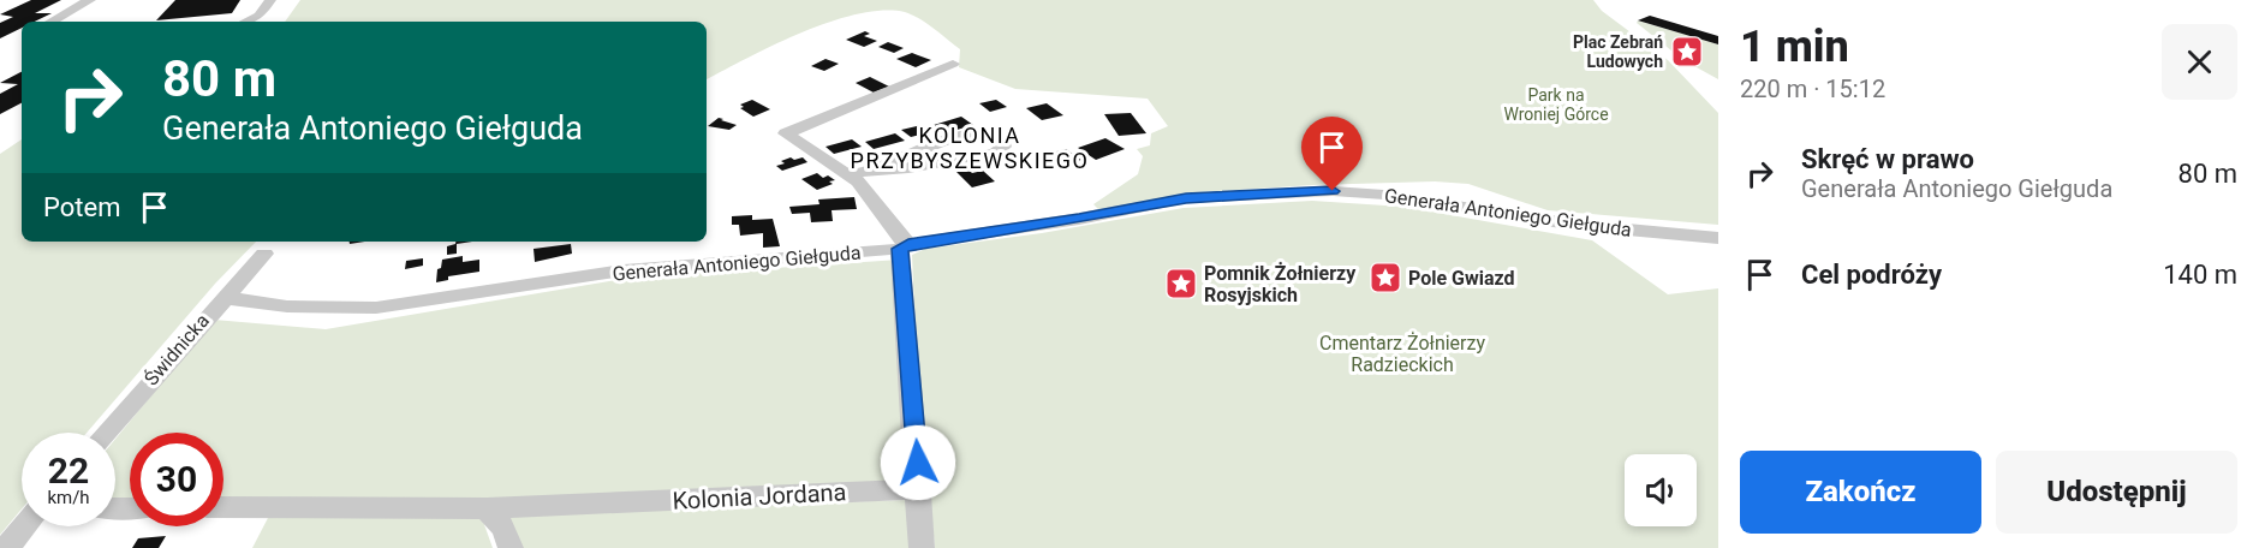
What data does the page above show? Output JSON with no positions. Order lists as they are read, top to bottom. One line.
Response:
{"streets":{"street":["Generała Antoniego Giełguda","Świdnicka","Kolonia Jordana"]},"crossings":[["Generała Antoniego Giełguda","Świdnicka"]],"districts":["KOLONIA PRZYBYSZEWSKIEGO"],"parks":["Park na Wroniej Górce","Cmentarz Żołnierzy Radzieckich"],"places":{"place":["Plac Zebrań Ludowych","Pole Gwiazd","Pomnik Żołnierzy Rosyjskich"]},"page":{"heading":["1 min","220 m · 15:12"],"turn":["80 m","Generała Antoniego Giełguda"],"list":[{"name":"Skręć w prawo","note":"Generała Antoniego Giełguda","value":"80 m"},{"name":"Cel podróży","value":"140 m"}],"then":"Potem","speed":"22 km/h","limit":"30","buttons":["Zakończ","Udostępnij"]}}
